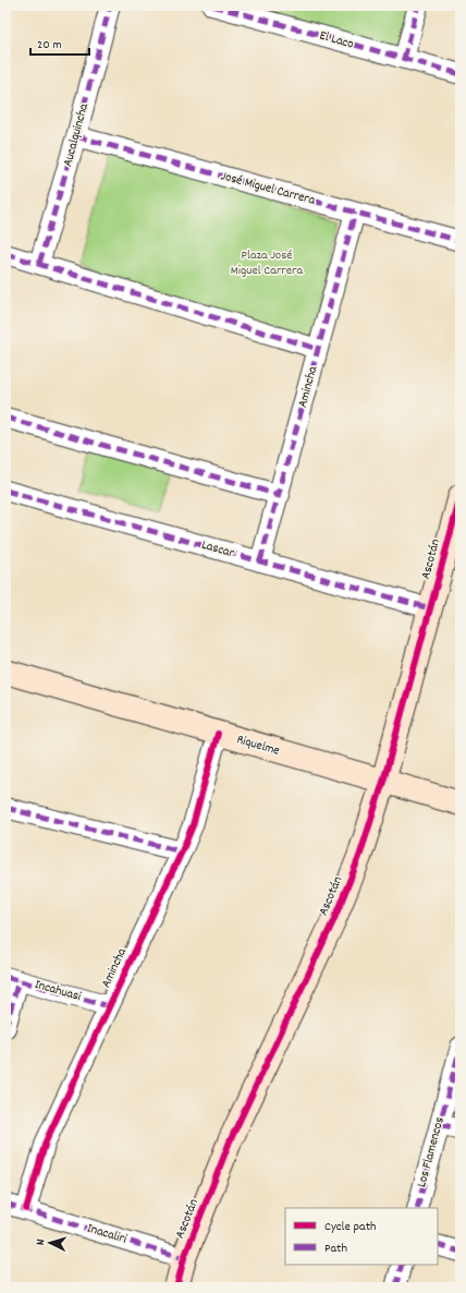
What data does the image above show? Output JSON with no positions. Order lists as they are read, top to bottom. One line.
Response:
{"streets":{"street":["El Laco","Aucalquincha","José Miguel Carrera","Amincha","Lascar","Ascotán","Riquelme","Incahuasi","Los Flamencos","Inacaliri"]},"crossings":[["Aucalquincha","José Miguel Carrera"],["José Miguel Carrera","Amincha"],["Amincha","Lascar"],["Amincha","Riquelme"],["Amincha","Incahuasi"],["Amincha","Inacaliri"],["Lascar","Ascotán"],["Ascotán","Riquelme"],["Ascotán","Inacaliri"]],"parks":["Plaza José Miguel Carrera"],"legend":["Cycle path","Path"],"scale_bar":"20 m","north":"left"}
